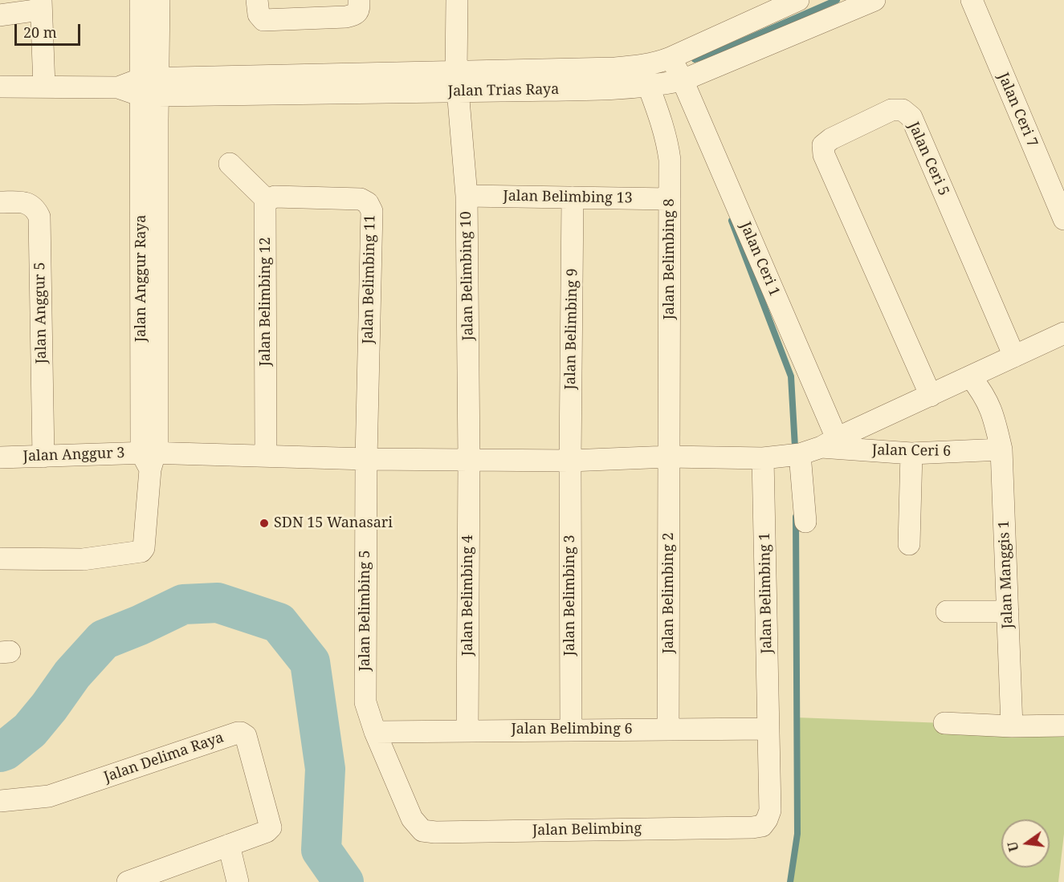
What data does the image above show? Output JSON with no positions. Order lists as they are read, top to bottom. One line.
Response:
{"streets":{"street":["Jalan Trias Raya","Jalan Ceri 7","Jalan Ceri 5","Jalan Belimbing 13","Jalan Belimbing 8","Jalan Ceri 1","Jalan Belimbing 10","Jalan Anggur Raya","Jalan Belimbing 11","Jalan Belimbing 12","Jalan Anggur 5","Jalan Belimbing 9","Jalan Ceri 6","Jalan Anggur 3","Jalan Manggis 1","Jalan Belimbing 2","Jalan Belimbing 1","Jalan Belimbing 4","Jalan Belimbing 3","Jalan Belimbing 5","Jalan Belimbing 6","Jalan Delima Raya","Jalan Belimbing"]},"crossings":[["Jalan Trias Raya","Jalan Belimbing 8"],["Jalan Trias Raya","Jalan Ceri 1"],["Jalan Trias Raya","Jalan Belimbing 10"],["Jalan Trias Raya","Jalan Anggur Raya"],["Jalan Ceri 5","Jalan Anggur 3"],["Jalan Belimbing 13","Jalan Belimbing 8"],["Jalan Belimbing 13","Jalan Belimbing 10"],["Jalan Belimbing 13","Jalan Belimbing 9"],["Jalan Belimbing 8","Jalan Anggur 3"],["Jalan Belimbing 8","Jalan Belimbing 2"],["Jalan Ceri 1","Jalan Ceri 6"],["Jalan Ceri 1","Jalan Anggur 3"],["Jalan Belimbing 10","Jalan Anggur 3"],["Jalan Belimbing 10","Jalan Belimbing 4"],["Jalan Anggur Raya","Jalan Anggur 3"],["Jalan Belimbing 11","Jalan Belimbing 12"],["Jalan Belimbing 11","Jalan Anggur 3"],["Jalan Belimbing 11","Jalan Belimbing 5"],["Jalan Belimbing 12","Jalan Anggur 3"],["Jalan Anggur 5","Jalan Anggur 3"],["Jalan Belimbing 9","Jalan Anggur 3"],["Jalan Belimbing 9","Jalan Belimbing 3"],["Jalan Ceri 6","Jalan Anggur 3"],["Jalan Ceri 6","Jalan Manggis 1"],["Jalan Anggur 3","Jalan Manggis 1"],["Jalan Anggur 3","Jalan Belimbing 2"],["Jalan Anggur 3","Jalan Belimbing 1"],["Jalan Anggur 3","Jalan Belimbing 4"],["Jalan Anggur 3","Jalan Belimbing 3"],["Jalan Anggur 3","Jalan Belimbing 5"],["Jalan Belimbing 2","Jalan Belimbing 6"],["Jalan Belimbing 1","Jalan Belimbing 6"],["Jalan Belimbing 1","Jalan Belimbing"],["Jalan Belimbing 4","Jalan Belimbing 6"],["Jalan Belimbing 3","Jalan Belimbing 6"],["Jalan Belimbing 5","Jalan Belimbing 6"],["Jalan Belimbing 5","Jalan Belimbing"],["Jalan Belimbing 6","Jalan Belimbing"]],"places":["SDN 15 Wanasari"],"scale_bar":"20 m","north":"left"}
